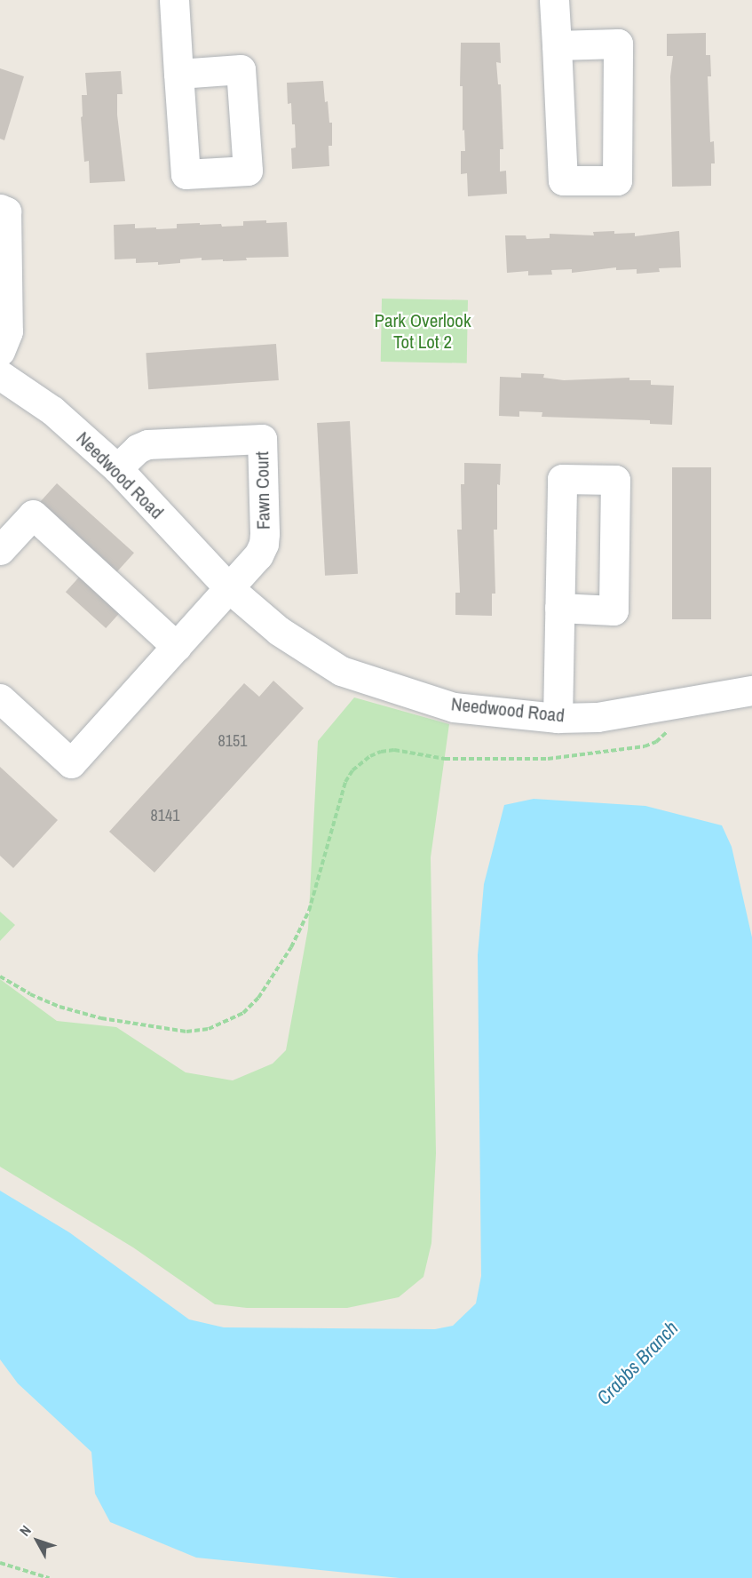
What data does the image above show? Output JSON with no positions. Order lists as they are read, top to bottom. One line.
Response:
{"streets":{"street":["Needwood Road","Fawn Court"]},"crossings":[["Needwood Road","Fawn Court"]],"water":["Crabbs Branch"],"parks":["Park Overlook Tot Lot 2"],"house_numbers":["8151","8141"],"north":"top left"}
